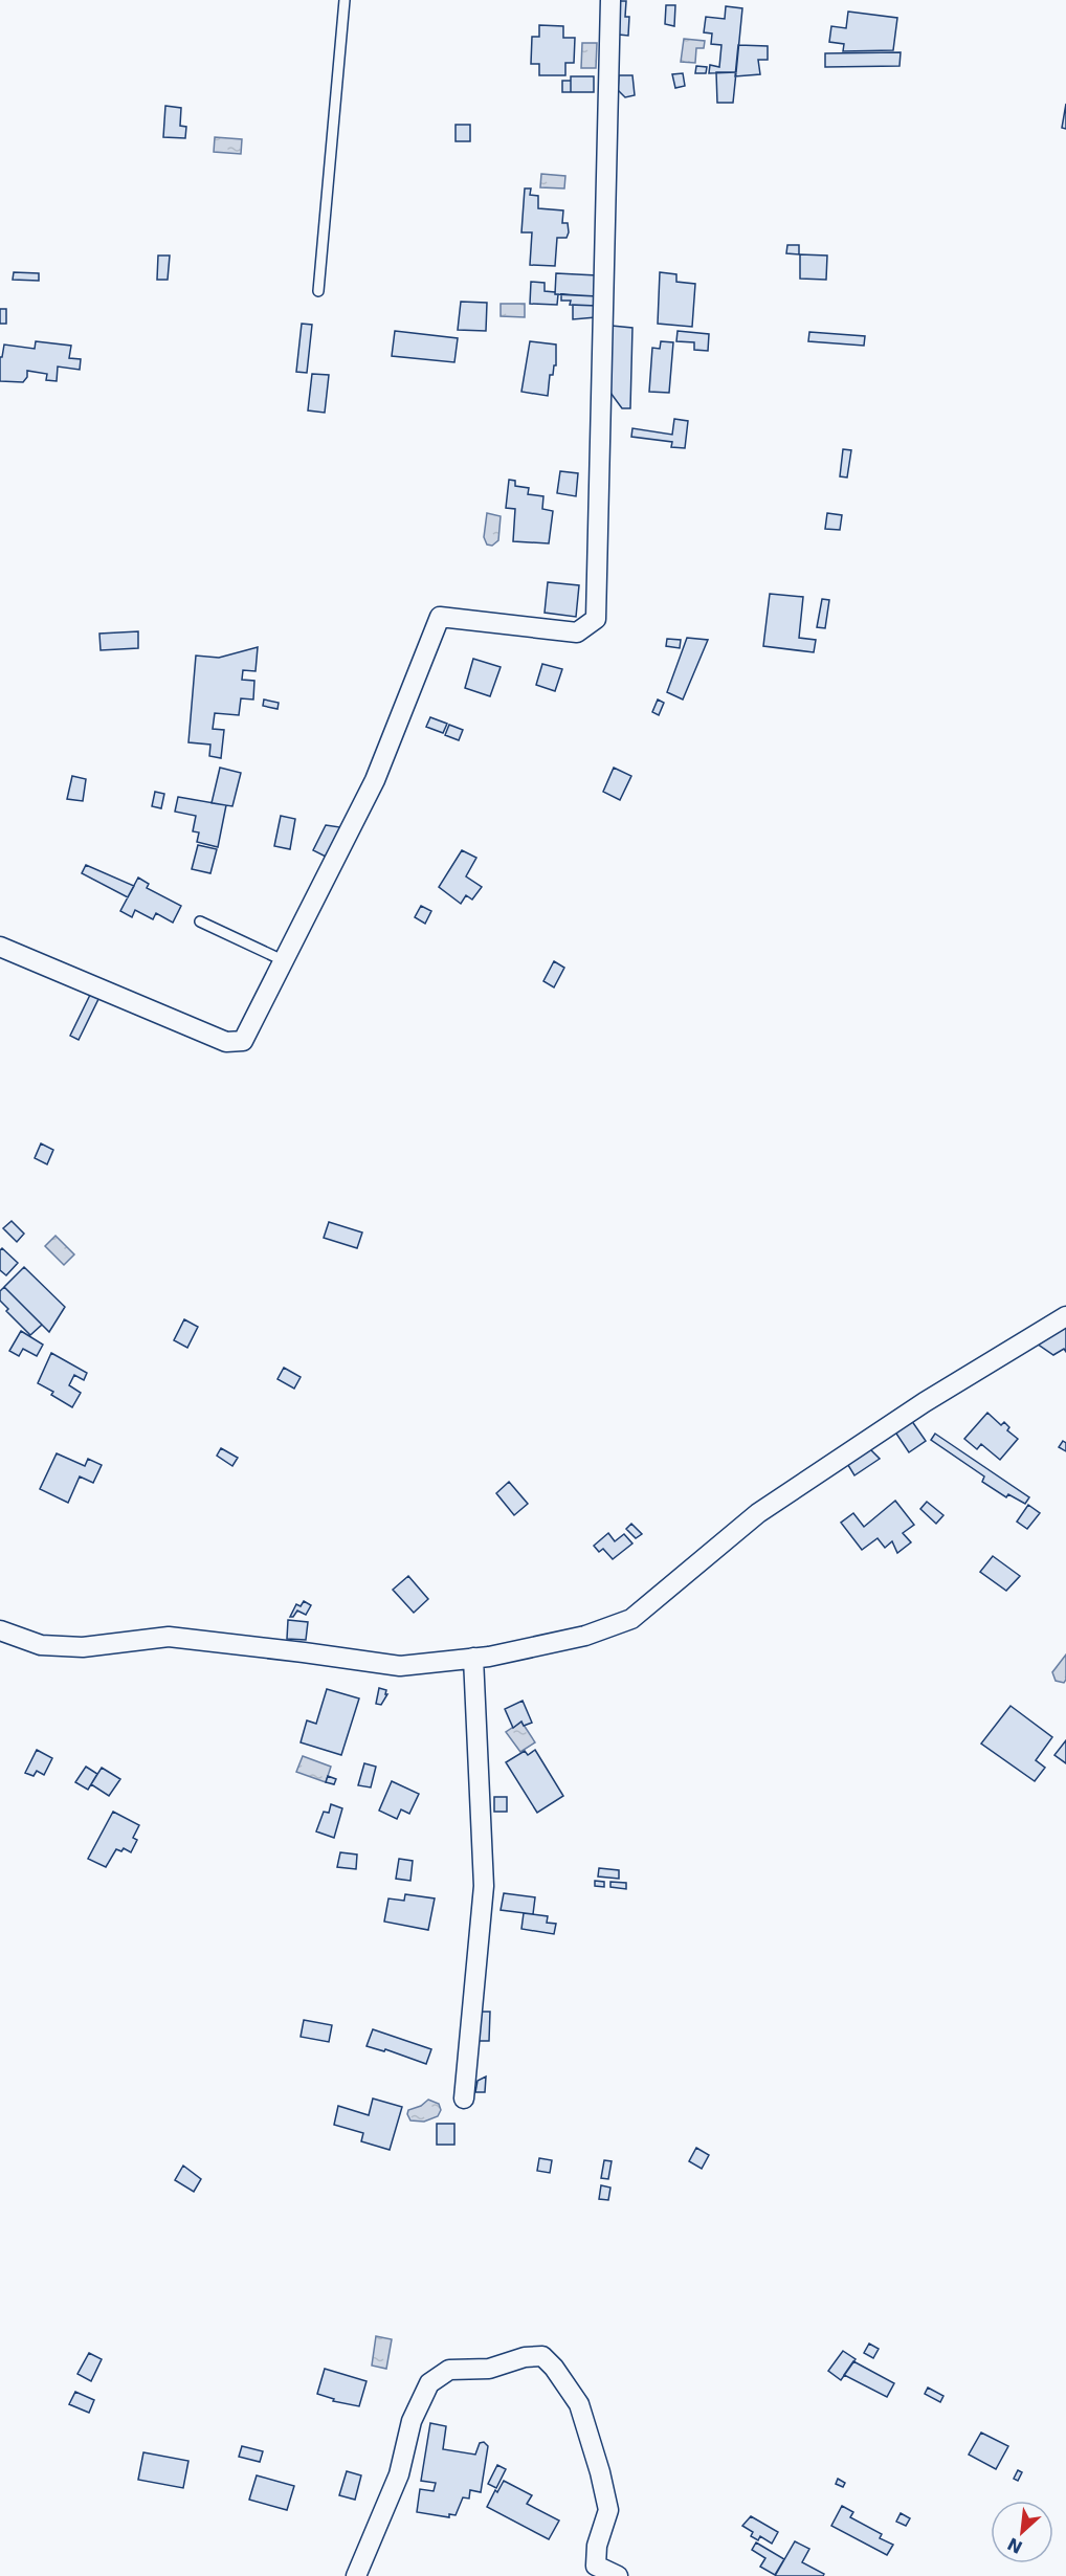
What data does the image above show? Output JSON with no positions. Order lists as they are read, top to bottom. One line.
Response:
{"north":"bottom left"}
